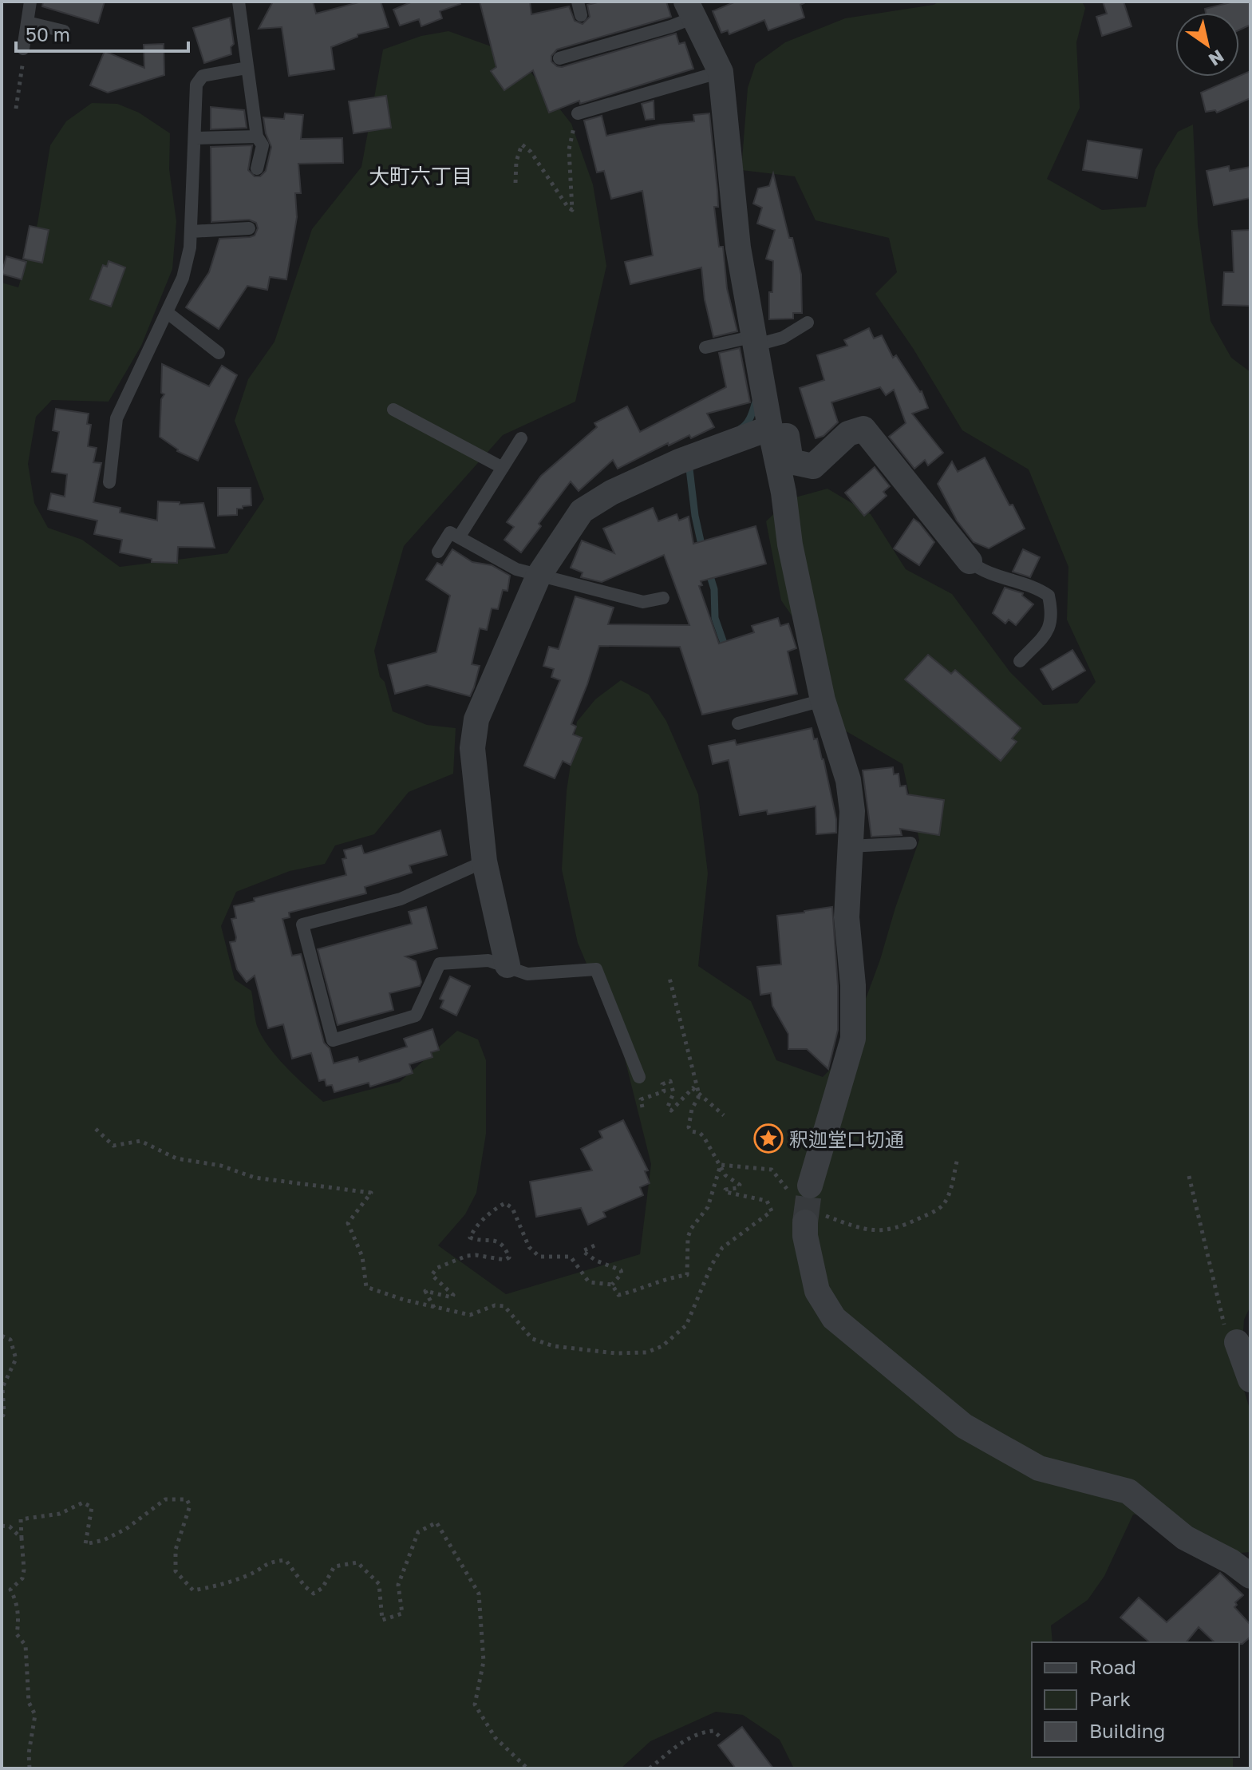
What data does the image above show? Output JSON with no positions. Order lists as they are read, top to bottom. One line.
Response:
{"districts":["大町六丁目"],"places":{"place":["釈迦堂口切通"]},"legend":["Road","Park","Building"],"scale_bar":"50 m","north":"bottom right"}
